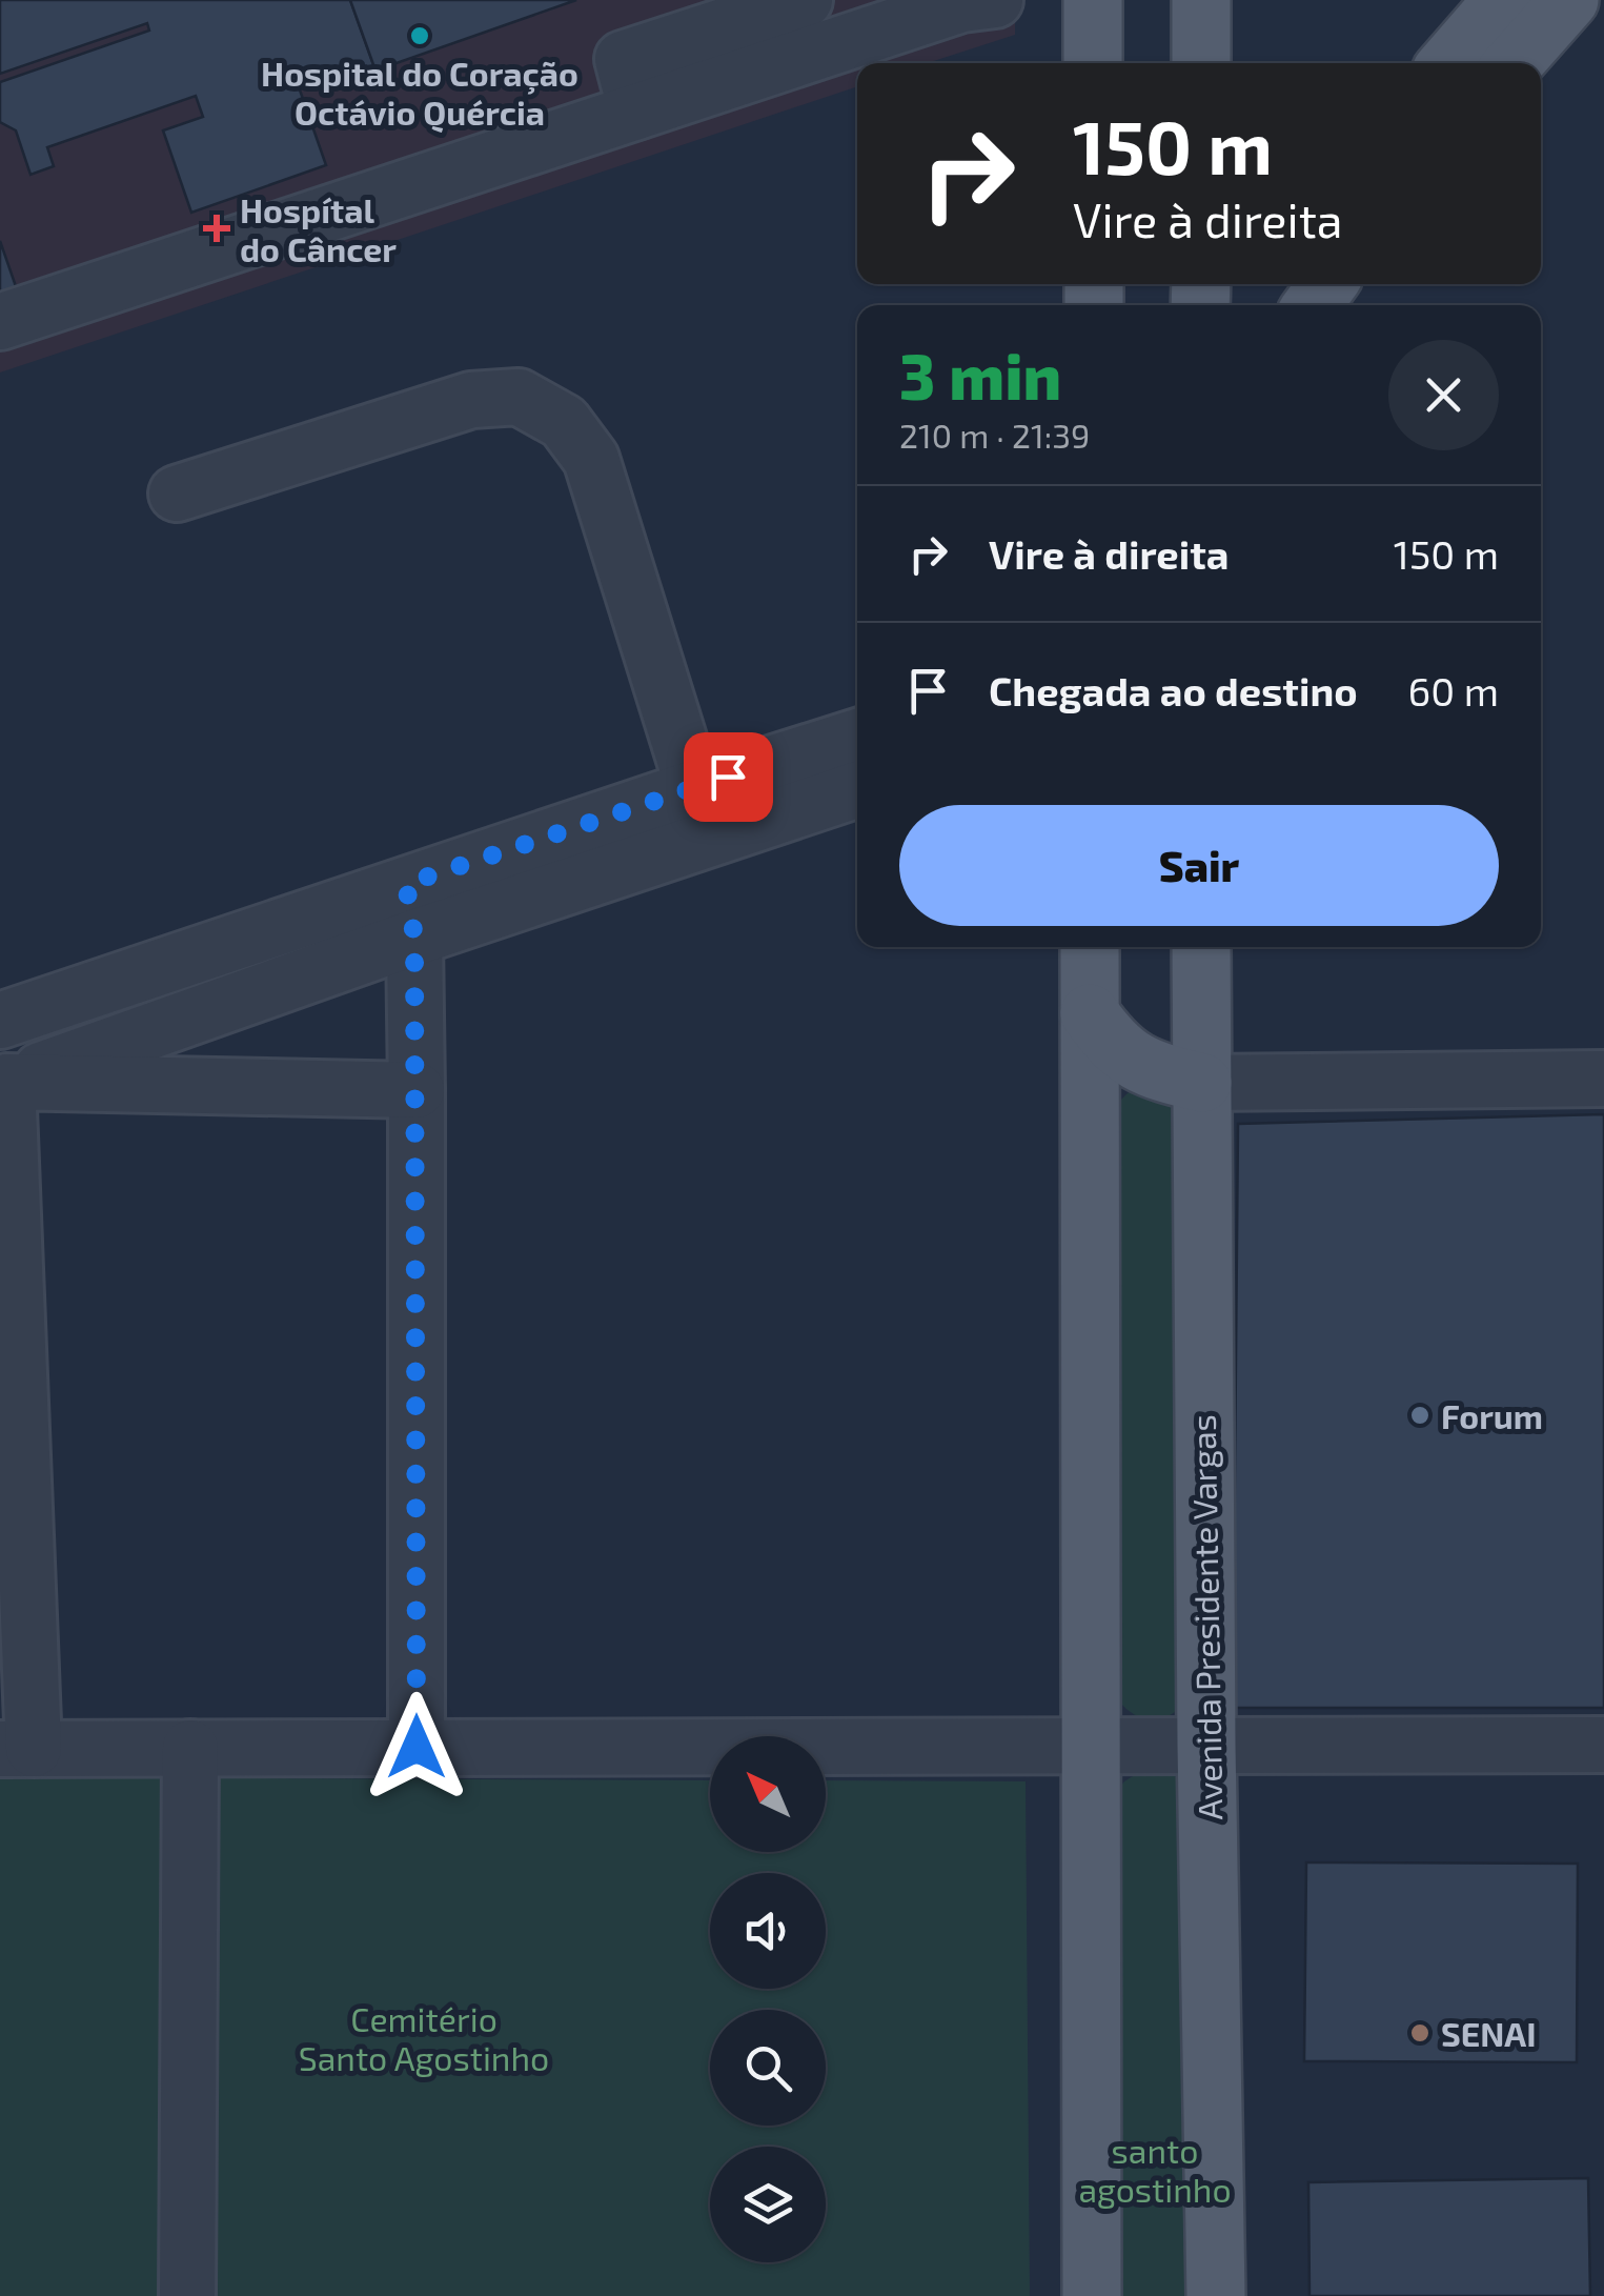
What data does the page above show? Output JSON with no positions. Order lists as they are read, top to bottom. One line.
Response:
{"streets":{"main road":["Avenida Presidente Vargas"]},"parks":["Cemitério Santo Agostinho","santo agostinho"],"places":{"other":["Hospital do Coração Octávio Quércia","Forum","SENAI"],"health":["Hospítal do Câncer"]},"north":"top left","page":{"turn":["150 m","Vire à direita"],"heading":["3 min","210 m · 21:39"],"list":[{"name":"Vire à direita","value":"150 m"},{"name":"Chegada ao destino","value":"60 m"}],"buttons":"Sair"}}
